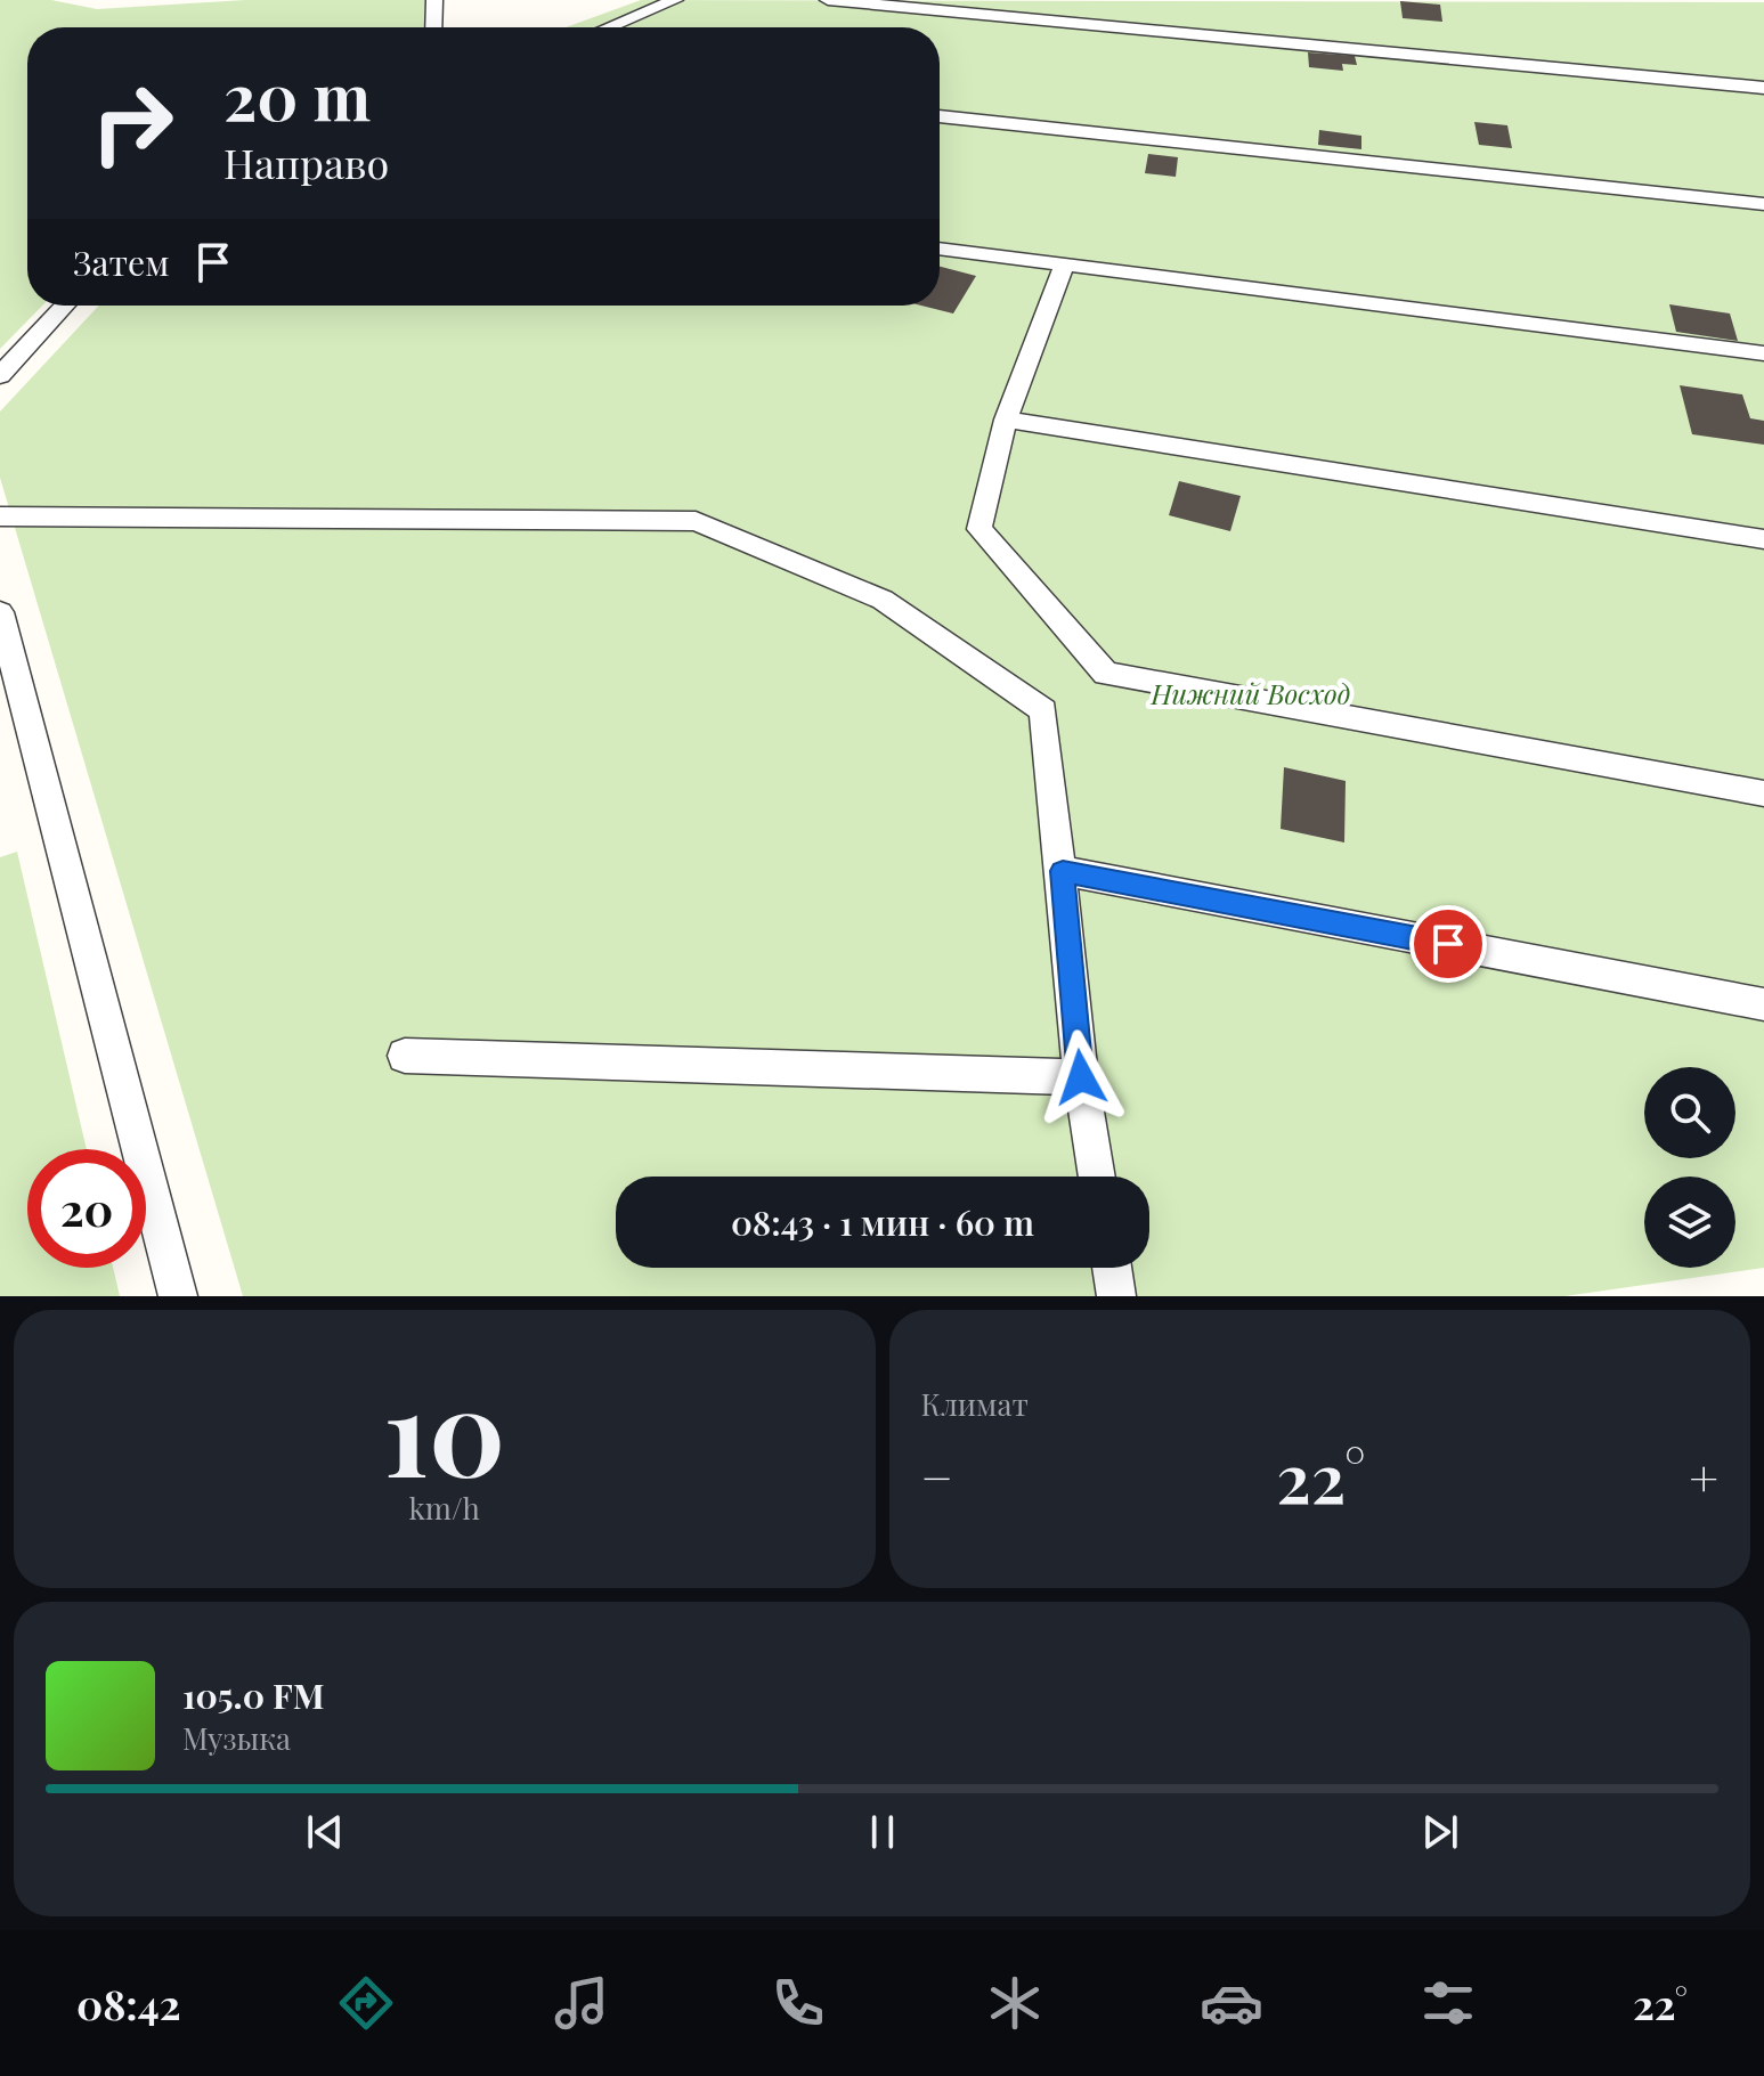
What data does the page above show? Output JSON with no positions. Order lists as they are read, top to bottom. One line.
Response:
{"parks":["Нижний Восход"],"page":{"turn":["20 m","Направо"],"then":"Затем","limit":"20","trip":"08:43 · 1 мин · 60 m","tile":[["10","km/h"],"Климат"],"heat":["−","22°","+"],"song":["105.0 FM","Музыка"],"tabs":["08:42","22°"]}}
